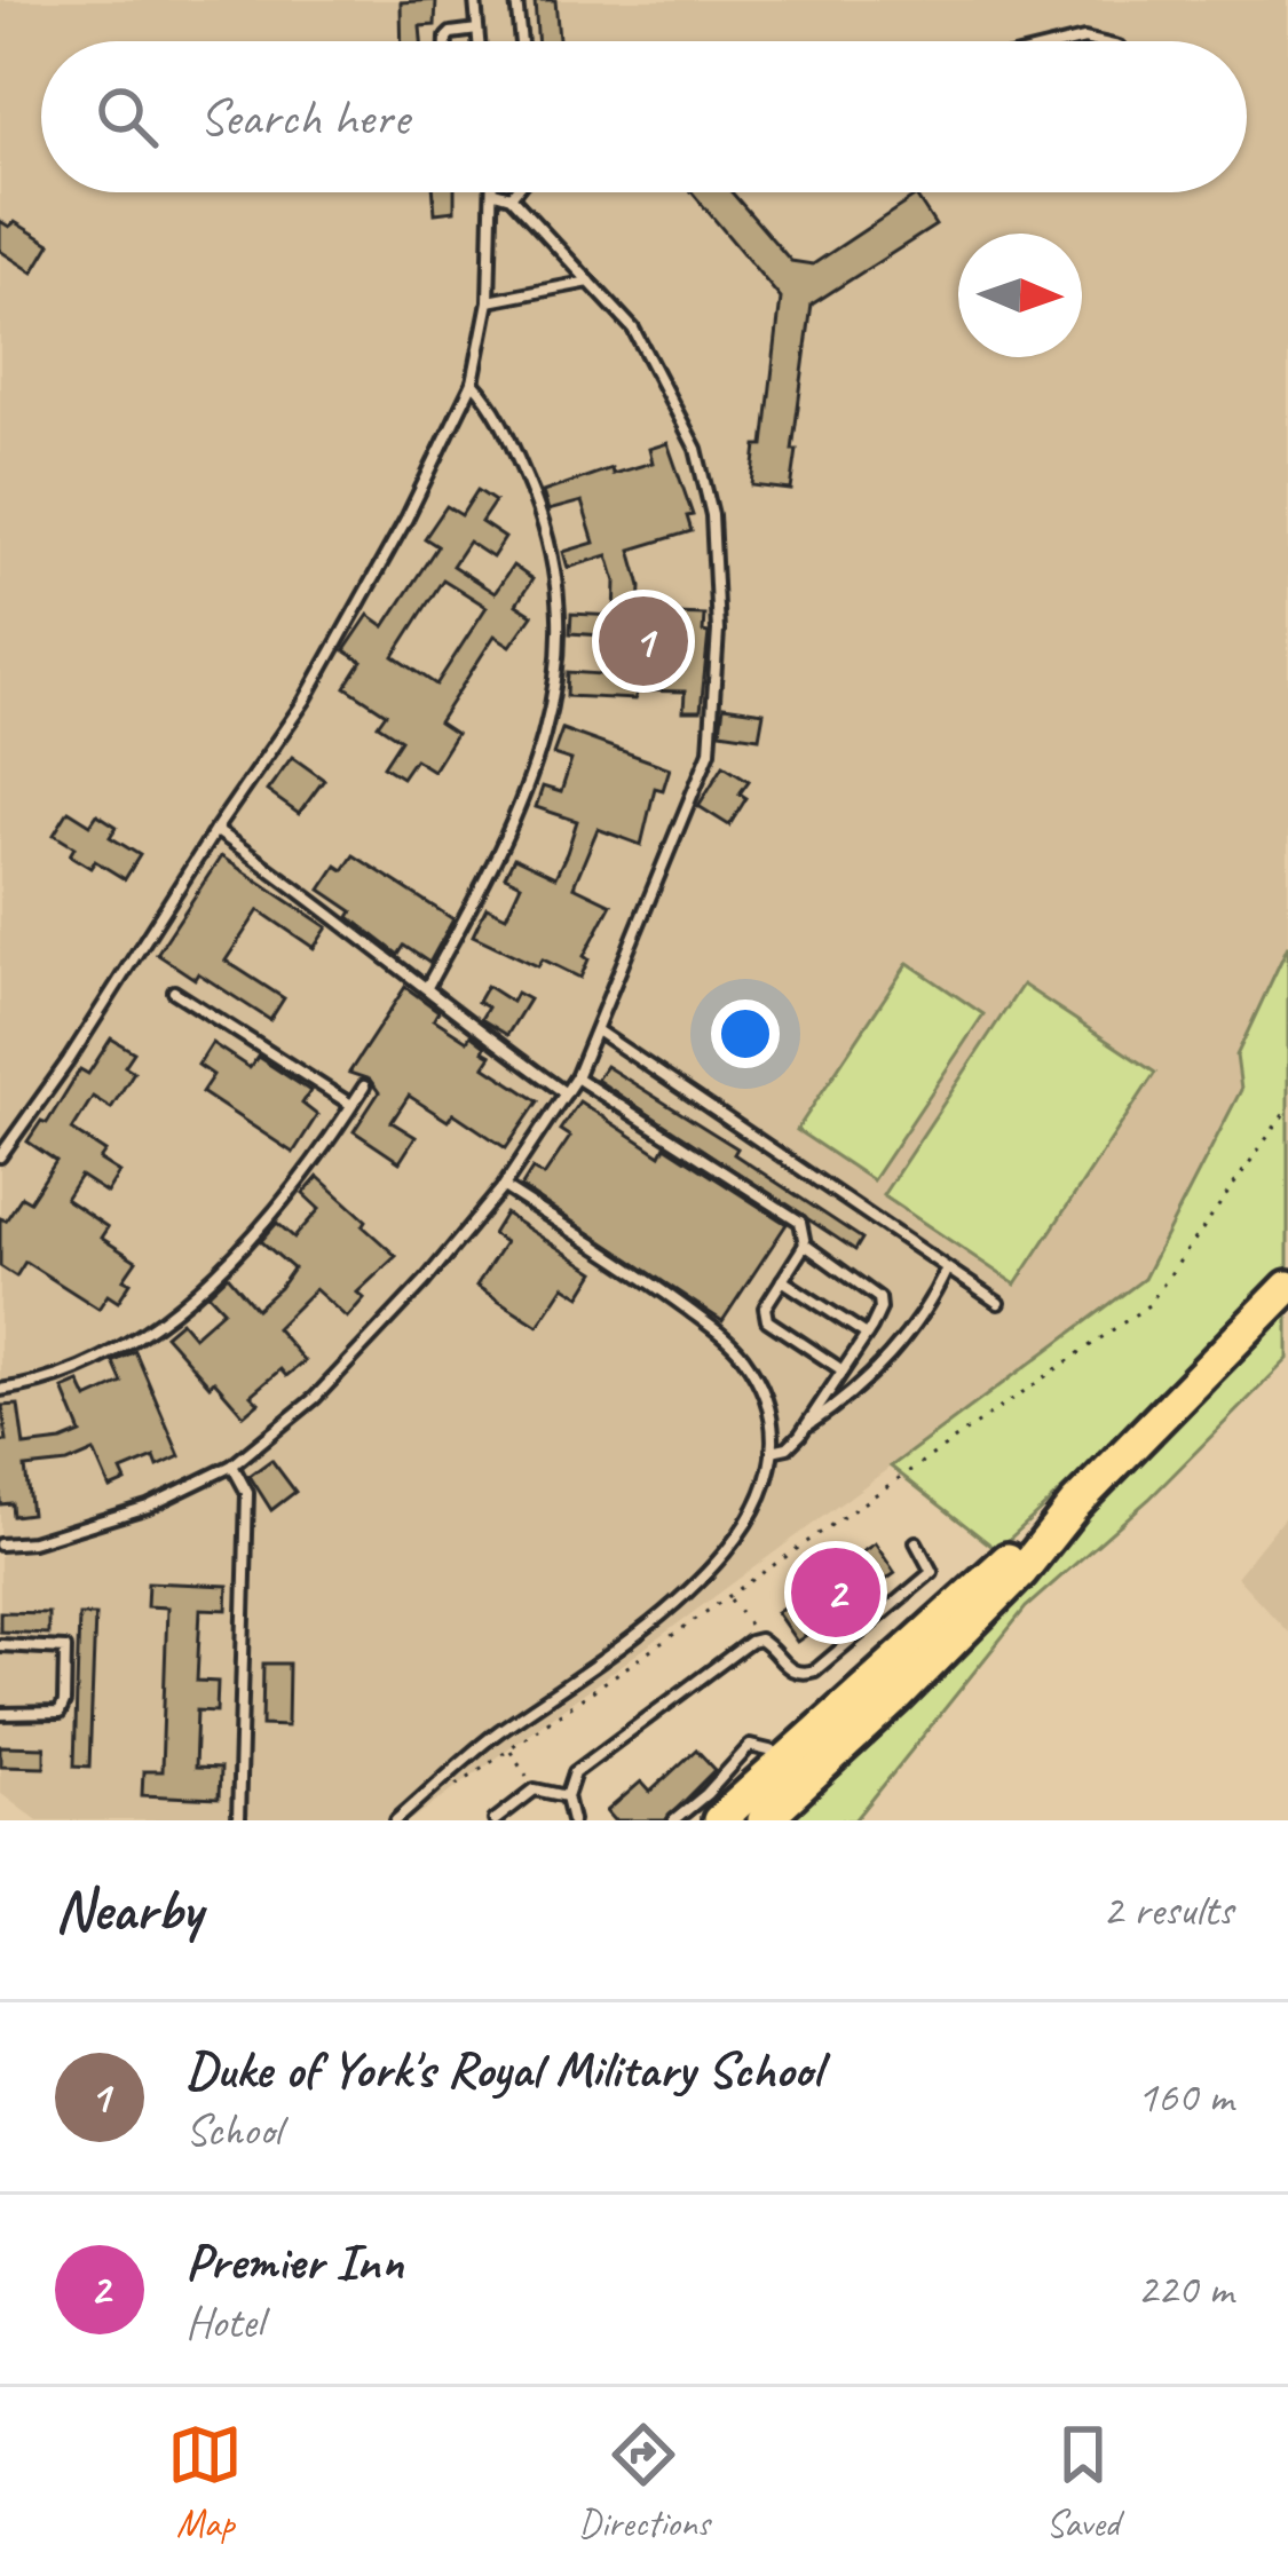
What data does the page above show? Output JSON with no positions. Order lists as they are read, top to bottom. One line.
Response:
{"north":"right","page":{"search":"Search here","pins":["1","2"],"heading":["Nearby","2 results"],"list":[{"mark":"1","name":"Duke of York's Royal Military School","note":"School","value":"160 m"},{"mark":"2","name":"Premier Inn","note":"Hotel","value":"220 m"}],"nav":["Map","Directions","Saved"]}}
